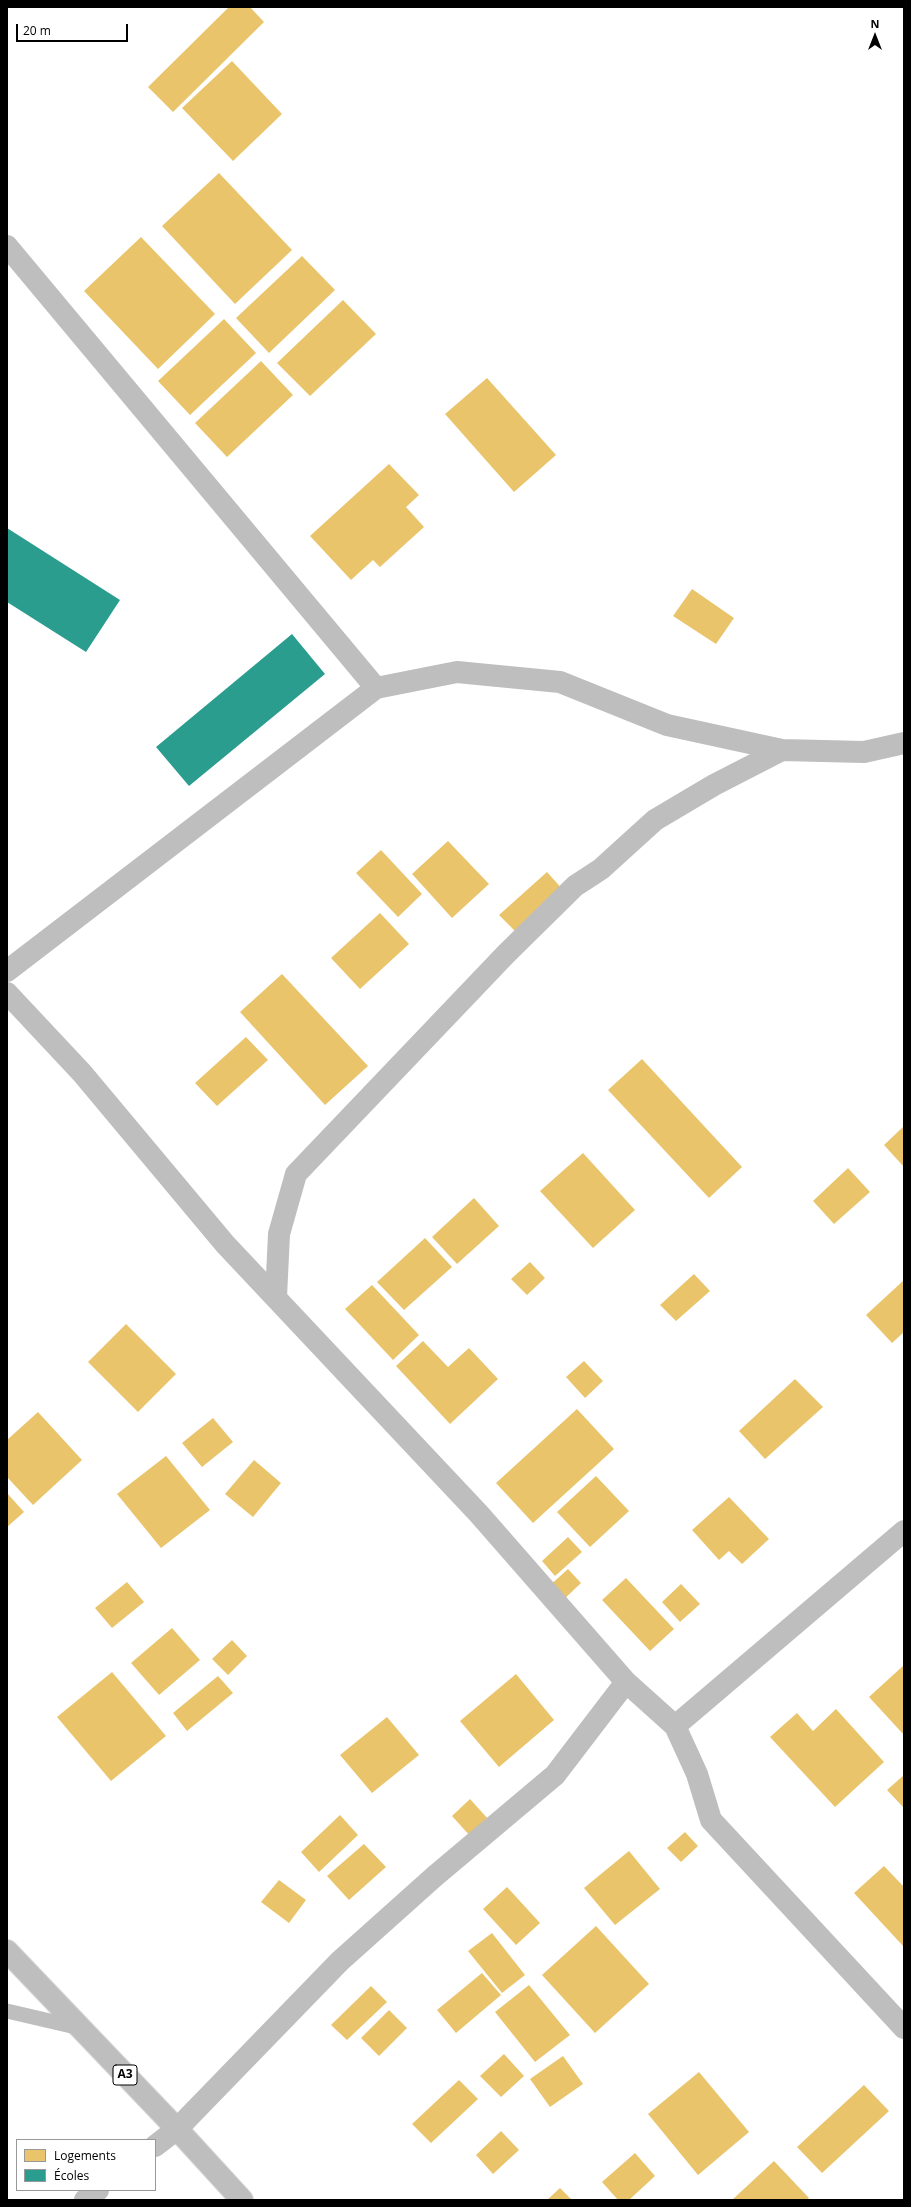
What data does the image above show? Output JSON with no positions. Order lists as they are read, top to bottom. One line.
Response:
{"streets":{"main road":["A3"]},"legend":["Logements","Écoles"],"scale_bar":"20 m","north":"top"}
